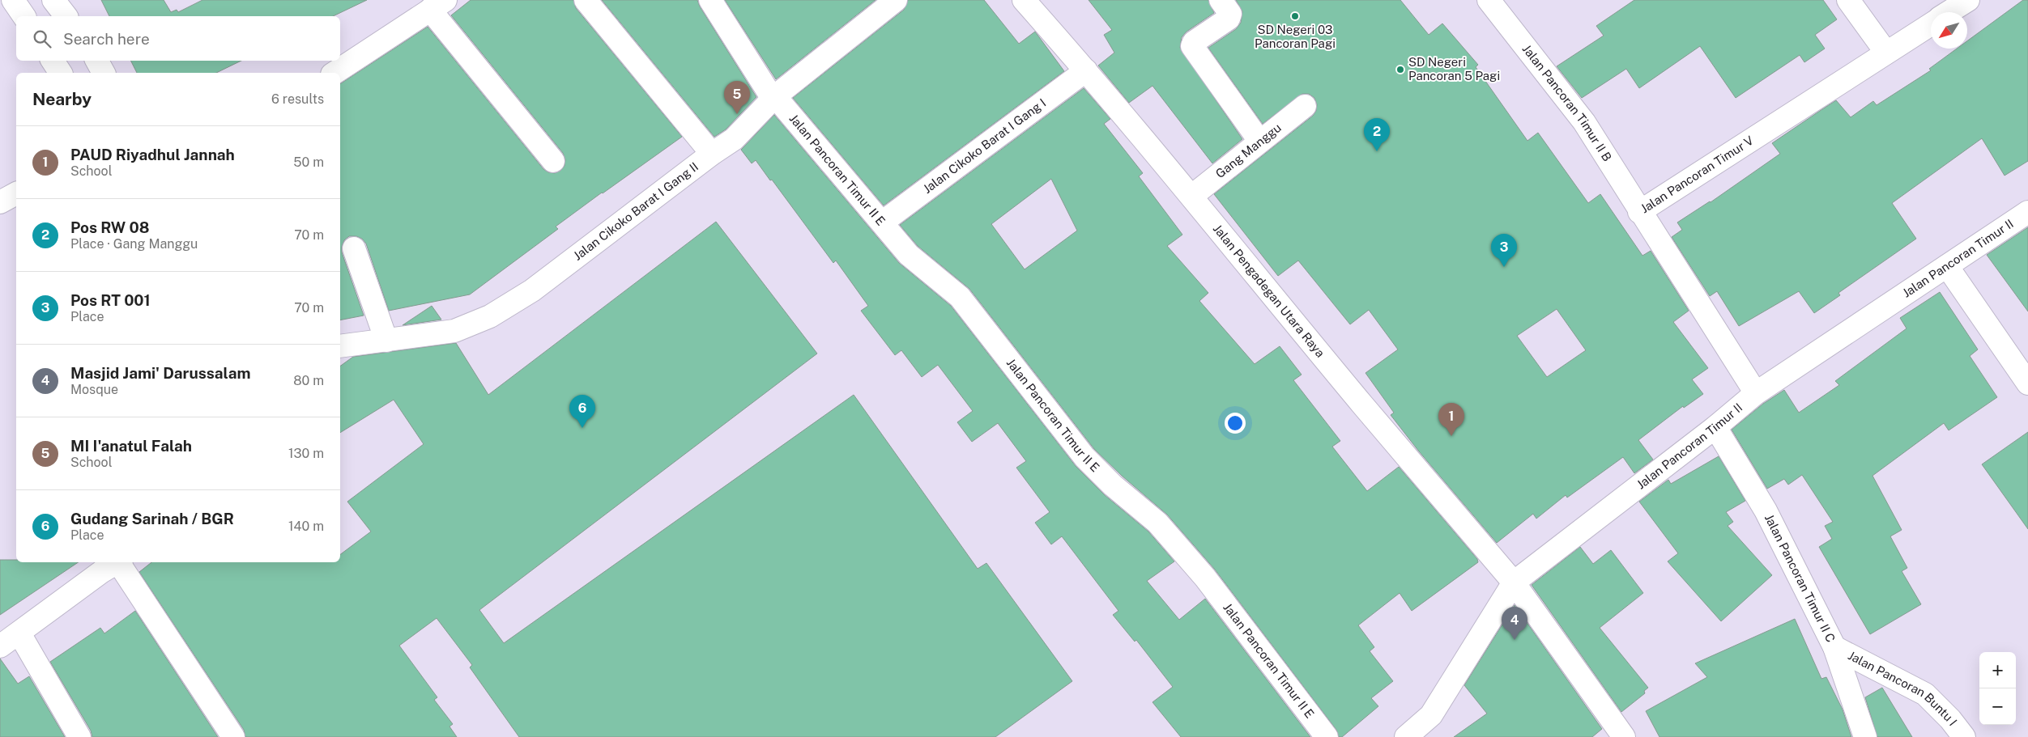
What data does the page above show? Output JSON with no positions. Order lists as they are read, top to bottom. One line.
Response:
{"streets":{"street":["Jalan Pancoran Timur II B","Jalan Cikoko Barat I Gang I","Gang Manggu","Jalan Pancoran Timur II E","Jalan Pancoran Timur V","Jalan Cikoko Barat I Gang II","Jalan Pancoran Timur II","Jalan Pengadegan Utara Raya","Jalan Pancoran Timur II C","Jalan Pancoran Buntu I"]},"crossings":[["Jalan Pancoran Timur II B","Jalan Pancoran Timur V"],["Jalan Cikoko Barat I Gang I","Jalan Pancoran Timur II E"],["Jalan Cikoko Barat I Gang I","Jalan Pengadegan Utara Raya"],["Gang Manggu","Jalan Pengadegan Utara Raya"],["Jalan Pancoran Timur II E","Jalan Cikoko Barat I Gang II"],["Jalan Pancoran Timur V","Jalan Pancoran Timur II"],["Jalan Pancoran Timur II","Jalan Pengadegan Utara Raya"],["Jalan Pancoran Timur II","Jalan Pancoran Timur II C"],["Jalan Pancoran Timur II C","Jalan Pancoran Buntu I"]],"places":["SD Negeri 03 Pancoran Pagi","SD Negeri Pancoran 5 Pagi"],"north":"bottom left","page":{"search":"Search here","heading":["Nearby","6 results"],"pins":["5","2","3","6","1","4"],"list":[{"mark":"1","name":"PAUD Riyadhul Jannah","note":"School","value":"50 m"},{"mark":"2","name":"Pos RW 08","note":"Place · Gang Manggu","value":"70 m"},{"mark":"3","name":"Pos RT 001","note":"Place","value":"70 m"},{"mark":"4","name":"Masjid Jami' Darussalam","note":"Mosque","value":"80 m"},{"mark":"5","name":"MI I'anatul Falah","note":"School","value":"130 m"},{"mark":"6","name":"Gudang Sarinah / BGR","note":"Place","value":"140 m"}],"map_buttons":["+","−"]}}
